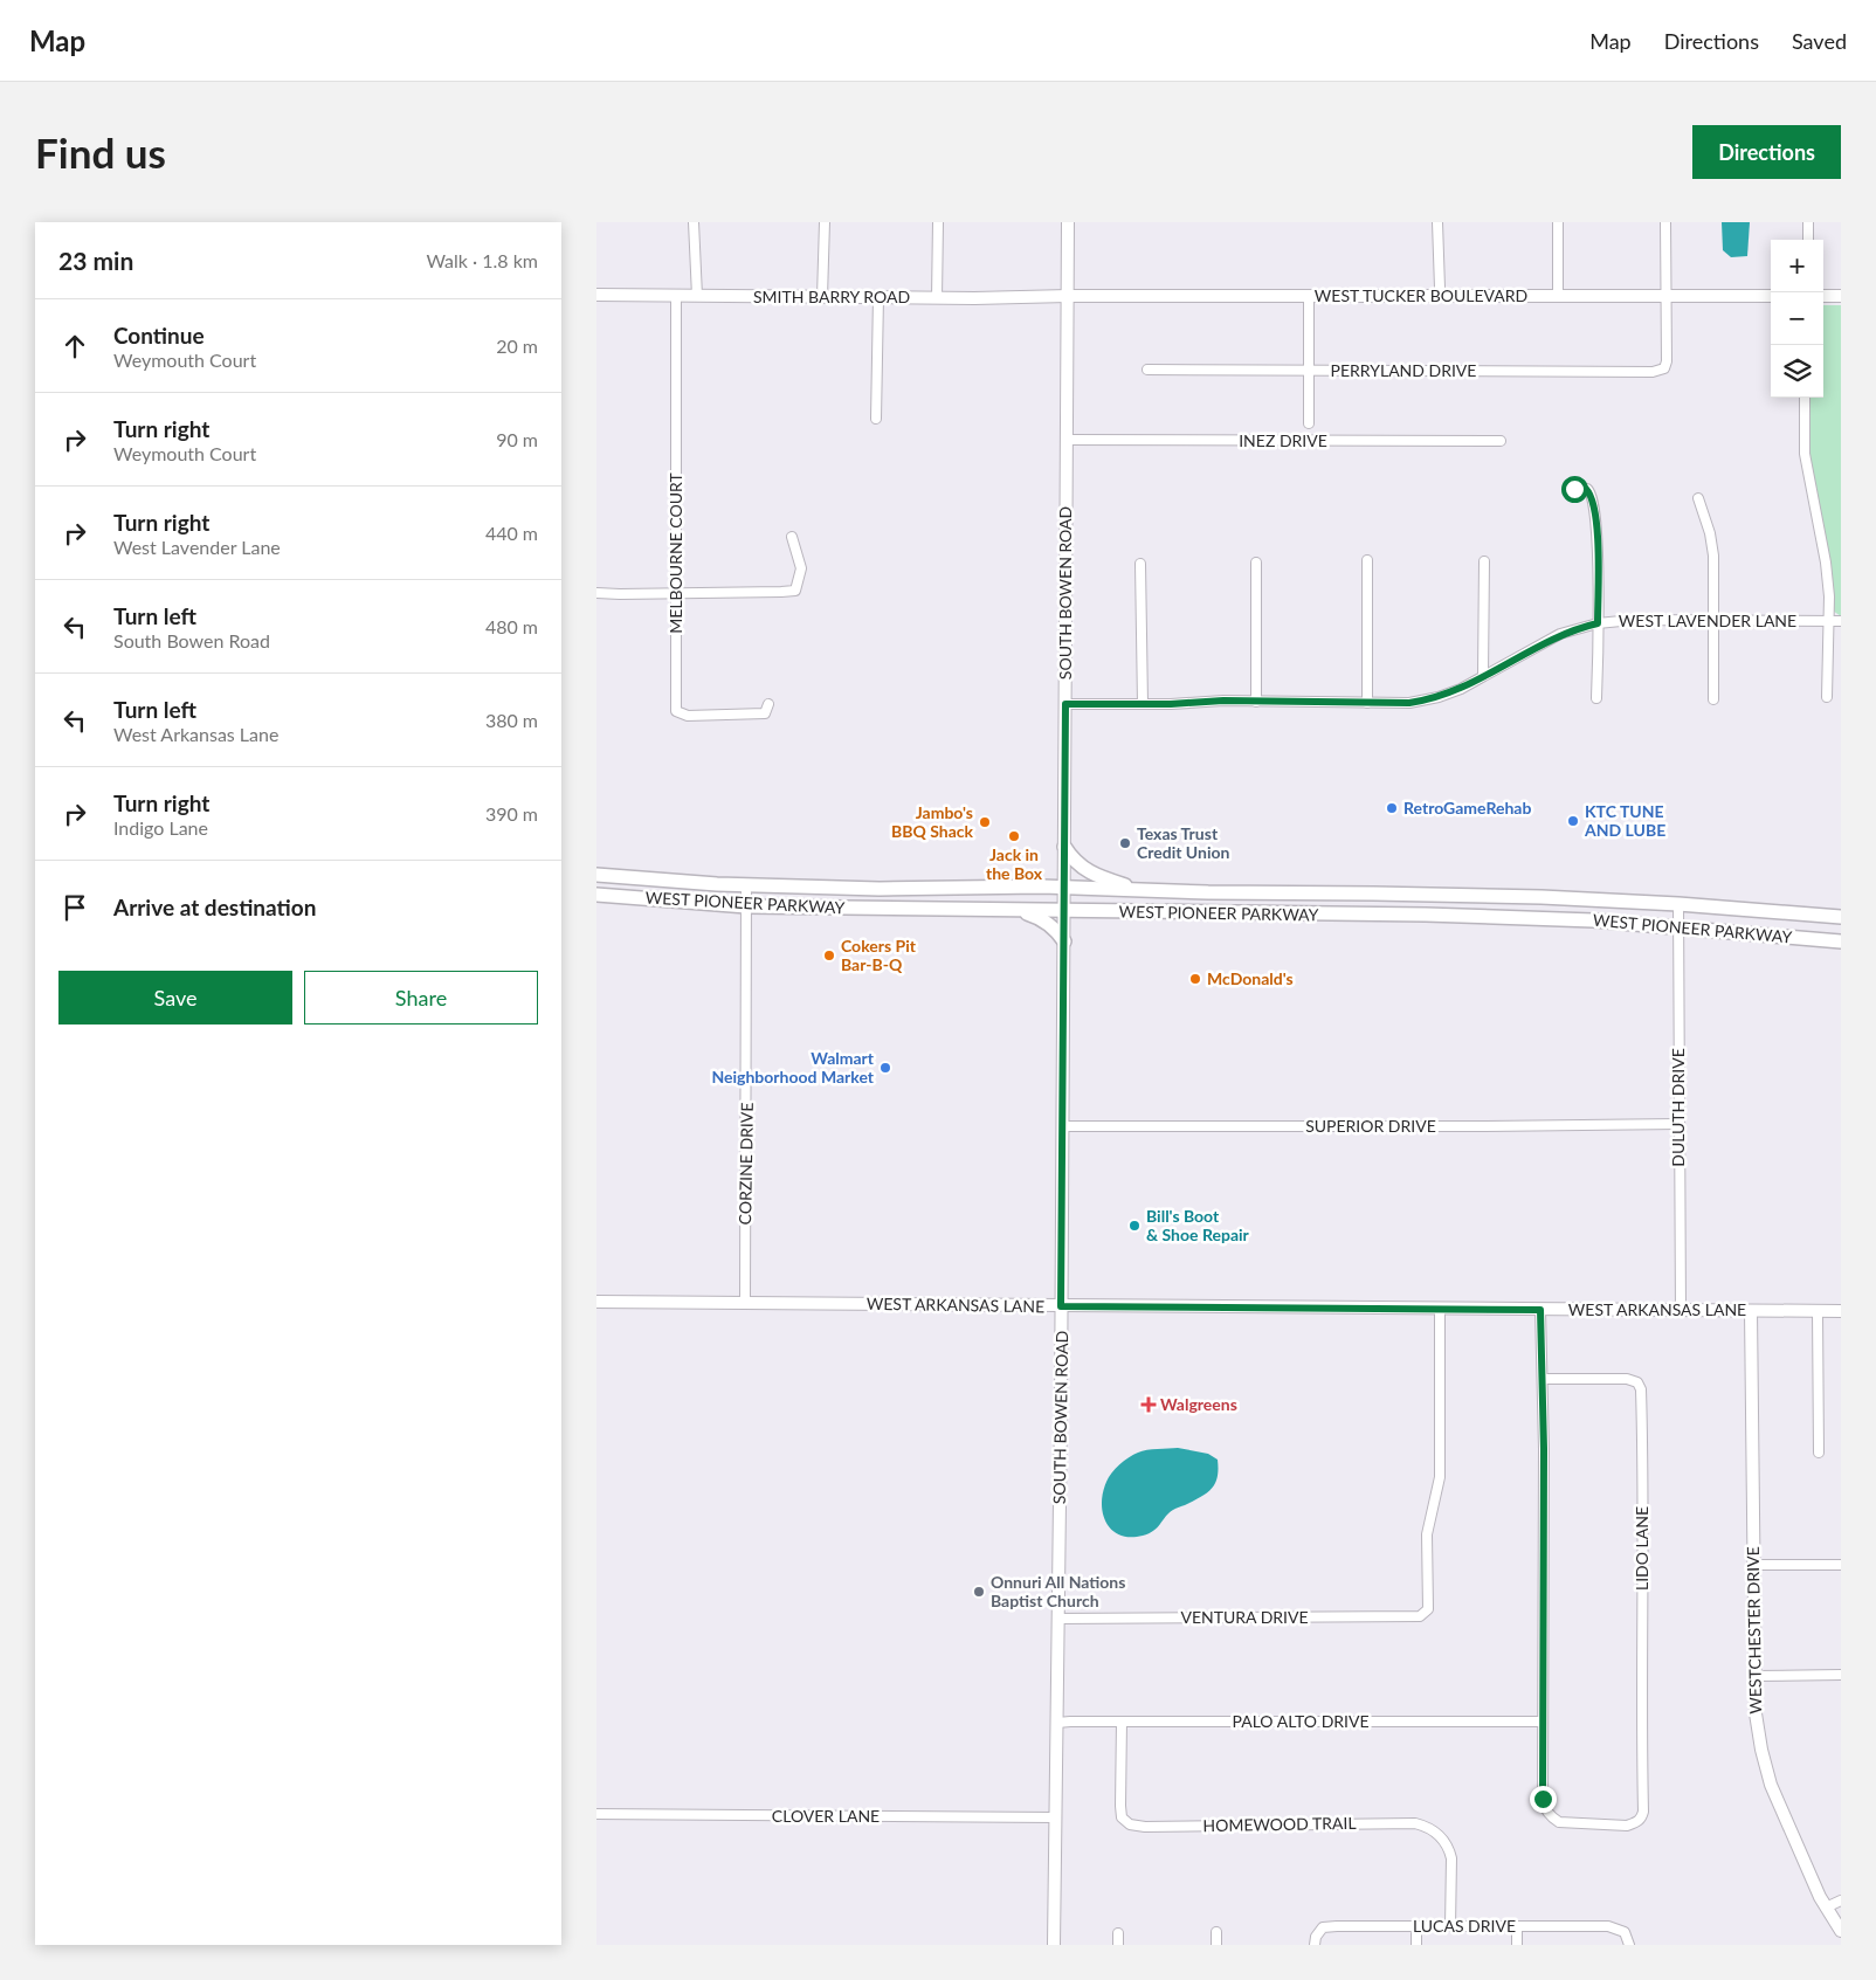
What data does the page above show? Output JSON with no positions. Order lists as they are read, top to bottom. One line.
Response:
{"streets":{"main road":["WEST TUCKER BOULEVARD","SMITH BARRY ROAD","SOUTH BOWEN ROAD","WEST PIONEER PARKWAY","WEST ARKANSAS LANE","WESTCHESTER DRIVE"],"street":["PERRYLAND DRIVE","INEZ DRIVE","MELBOURNE COURT","WEST LAVENDER LANE","DULUTH DRIVE","SUPERIOR DRIVE","CORZINE DRIVE","LIDO LANE","VENTURA DRIVE","PALO ALTO DRIVE","CLOVER LANE","HOMEWOOD TRAIL","LUCAS DRIVE"]},"crossings":[["WEST TUCKER BOULEVARD","SMITH BARRY ROAD"],["WEST TUCKER BOULEVARD","PERRYLAND DRIVE"],["WEST TUCKER BOULEVARD","SOUTH BOWEN ROAD"],["SMITH BARRY ROAD","MELBOURNE COURT"],["SMITH BARRY ROAD","SOUTH BOWEN ROAD"],["INEZ DRIVE","SOUTH BOWEN ROAD"],["SOUTH BOWEN ROAD","WEST LAVENDER LANE"],["SOUTH BOWEN ROAD","WEST PIONEER PARKWAY"],["SOUTH BOWEN ROAD","SUPERIOR DRIVE"],["SOUTH BOWEN ROAD","WEST ARKANSAS LANE"],["SOUTH BOWEN ROAD","VENTURA DRIVE"],["SOUTH BOWEN ROAD","PALO ALTO DRIVE"],["SOUTH BOWEN ROAD","CLOVER LANE"],["WEST PIONEER PARKWAY","DULUTH DRIVE"],["WEST PIONEER PARKWAY","CORZINE DRIVE"],["DULUTH DRIVE","SUPERIOR DRIVE"],["DULUTH DRIVE","WEST ARKANSAS LANE"],["CORZINE DRIVE","WEST ARKANSAS LANE"],["WEST ARKANSAS LANE","VENTURA DRIVE"],["WEST ARKANSAS LANE","WESTCHESTER DRIVE"],["LIDO LANE","PALO ALTO DRIVE"],["PALO ALTO DRIVE","HOMEWOOD TRAIL"],["HOMEWOOD TRAIL","LUCAS DRIVE"]],"places":{"other":["RetroGameRehab","KTC TUNE AND LUBE","Jambo's BBQ Shack","Jack in the Box","Texas Trust Credit Union","Cokers Pit Bar-B-Q","McDonald's","Walmart Neighborhood Market","Bill's Boot & Shoe Repair","Onnuri All Nations Baptist Church"],"health":["Walgreens"]},"page":{"header":"Map","nav":["Map","Directions","Saved"],"buttons":["Directions",["Save","Share"]],"title":"Find us","heading":["23 min","Walk · 1.8 km"],"map_buttons":["+","−"],"list":[["Continue","Weymouth Court","20 m"],["Turn right","Weymouth Court","90 m"],["Turn right","West Lavender Lane","440 m"],["Turn left","South Bowen Road","480 m"],["Turn left","West Arkansas Lane","380 m"],["Turn right","Indigo Lane","390 m"],"Arrive at destination"]}}
